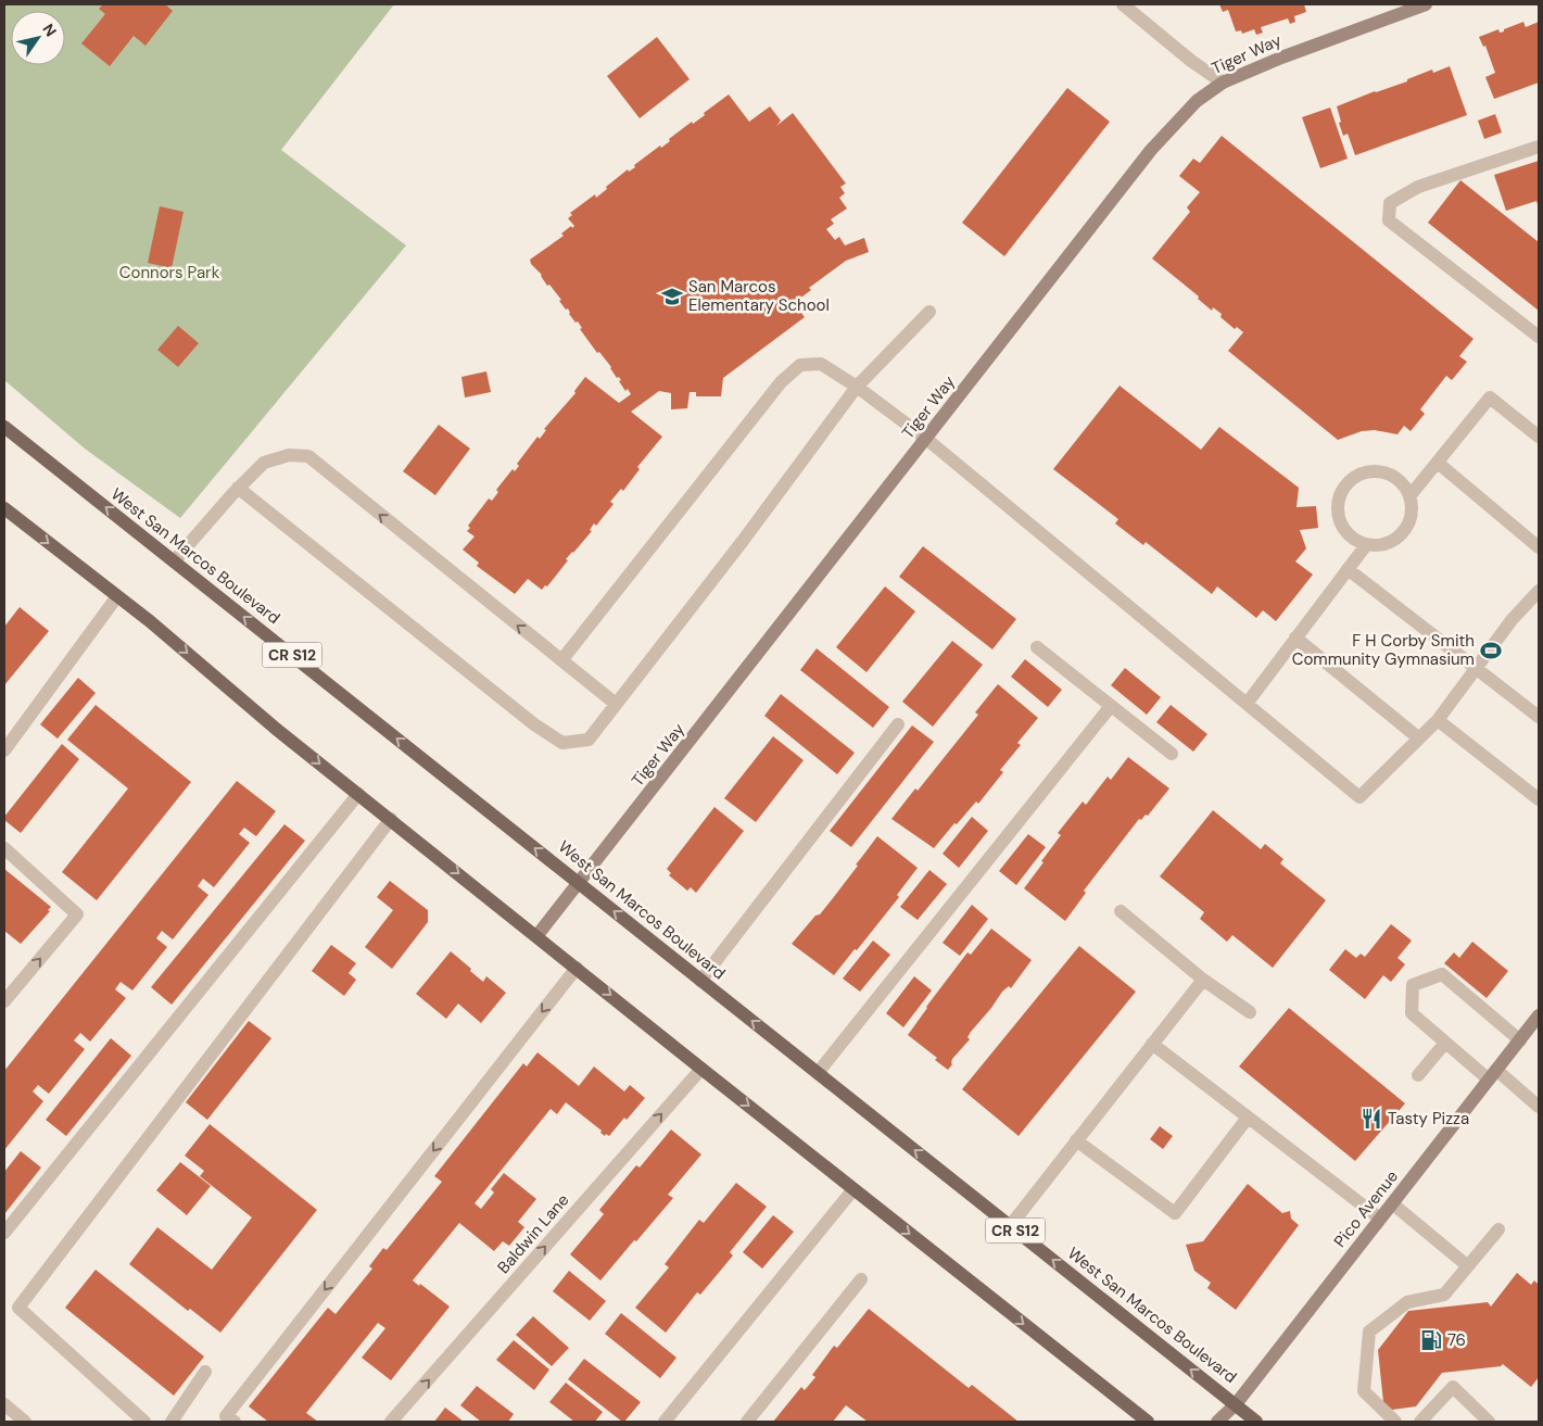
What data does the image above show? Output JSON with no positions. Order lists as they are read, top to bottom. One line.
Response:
{"streets":{"main road":["West San Marcos Boulevard","CR S12"],"street":["Tiger Way","Pico Avenue","Baldwin Lane"]},"crossings":[["Tiger Way","West San Marcos Boulevard"],["West San Marcos Boulevard","Pico Avenue"]],"one_way":["Baldwin Lane"],"parks":["Connors Park"],"places":{"school or university":["San Marcos Elementary School"],"sports":["F H Corby Smith Community Gymnasium"],"restaurant":["Tasty Pizza"],"fuel station":["76"]},"north":"top right"}
